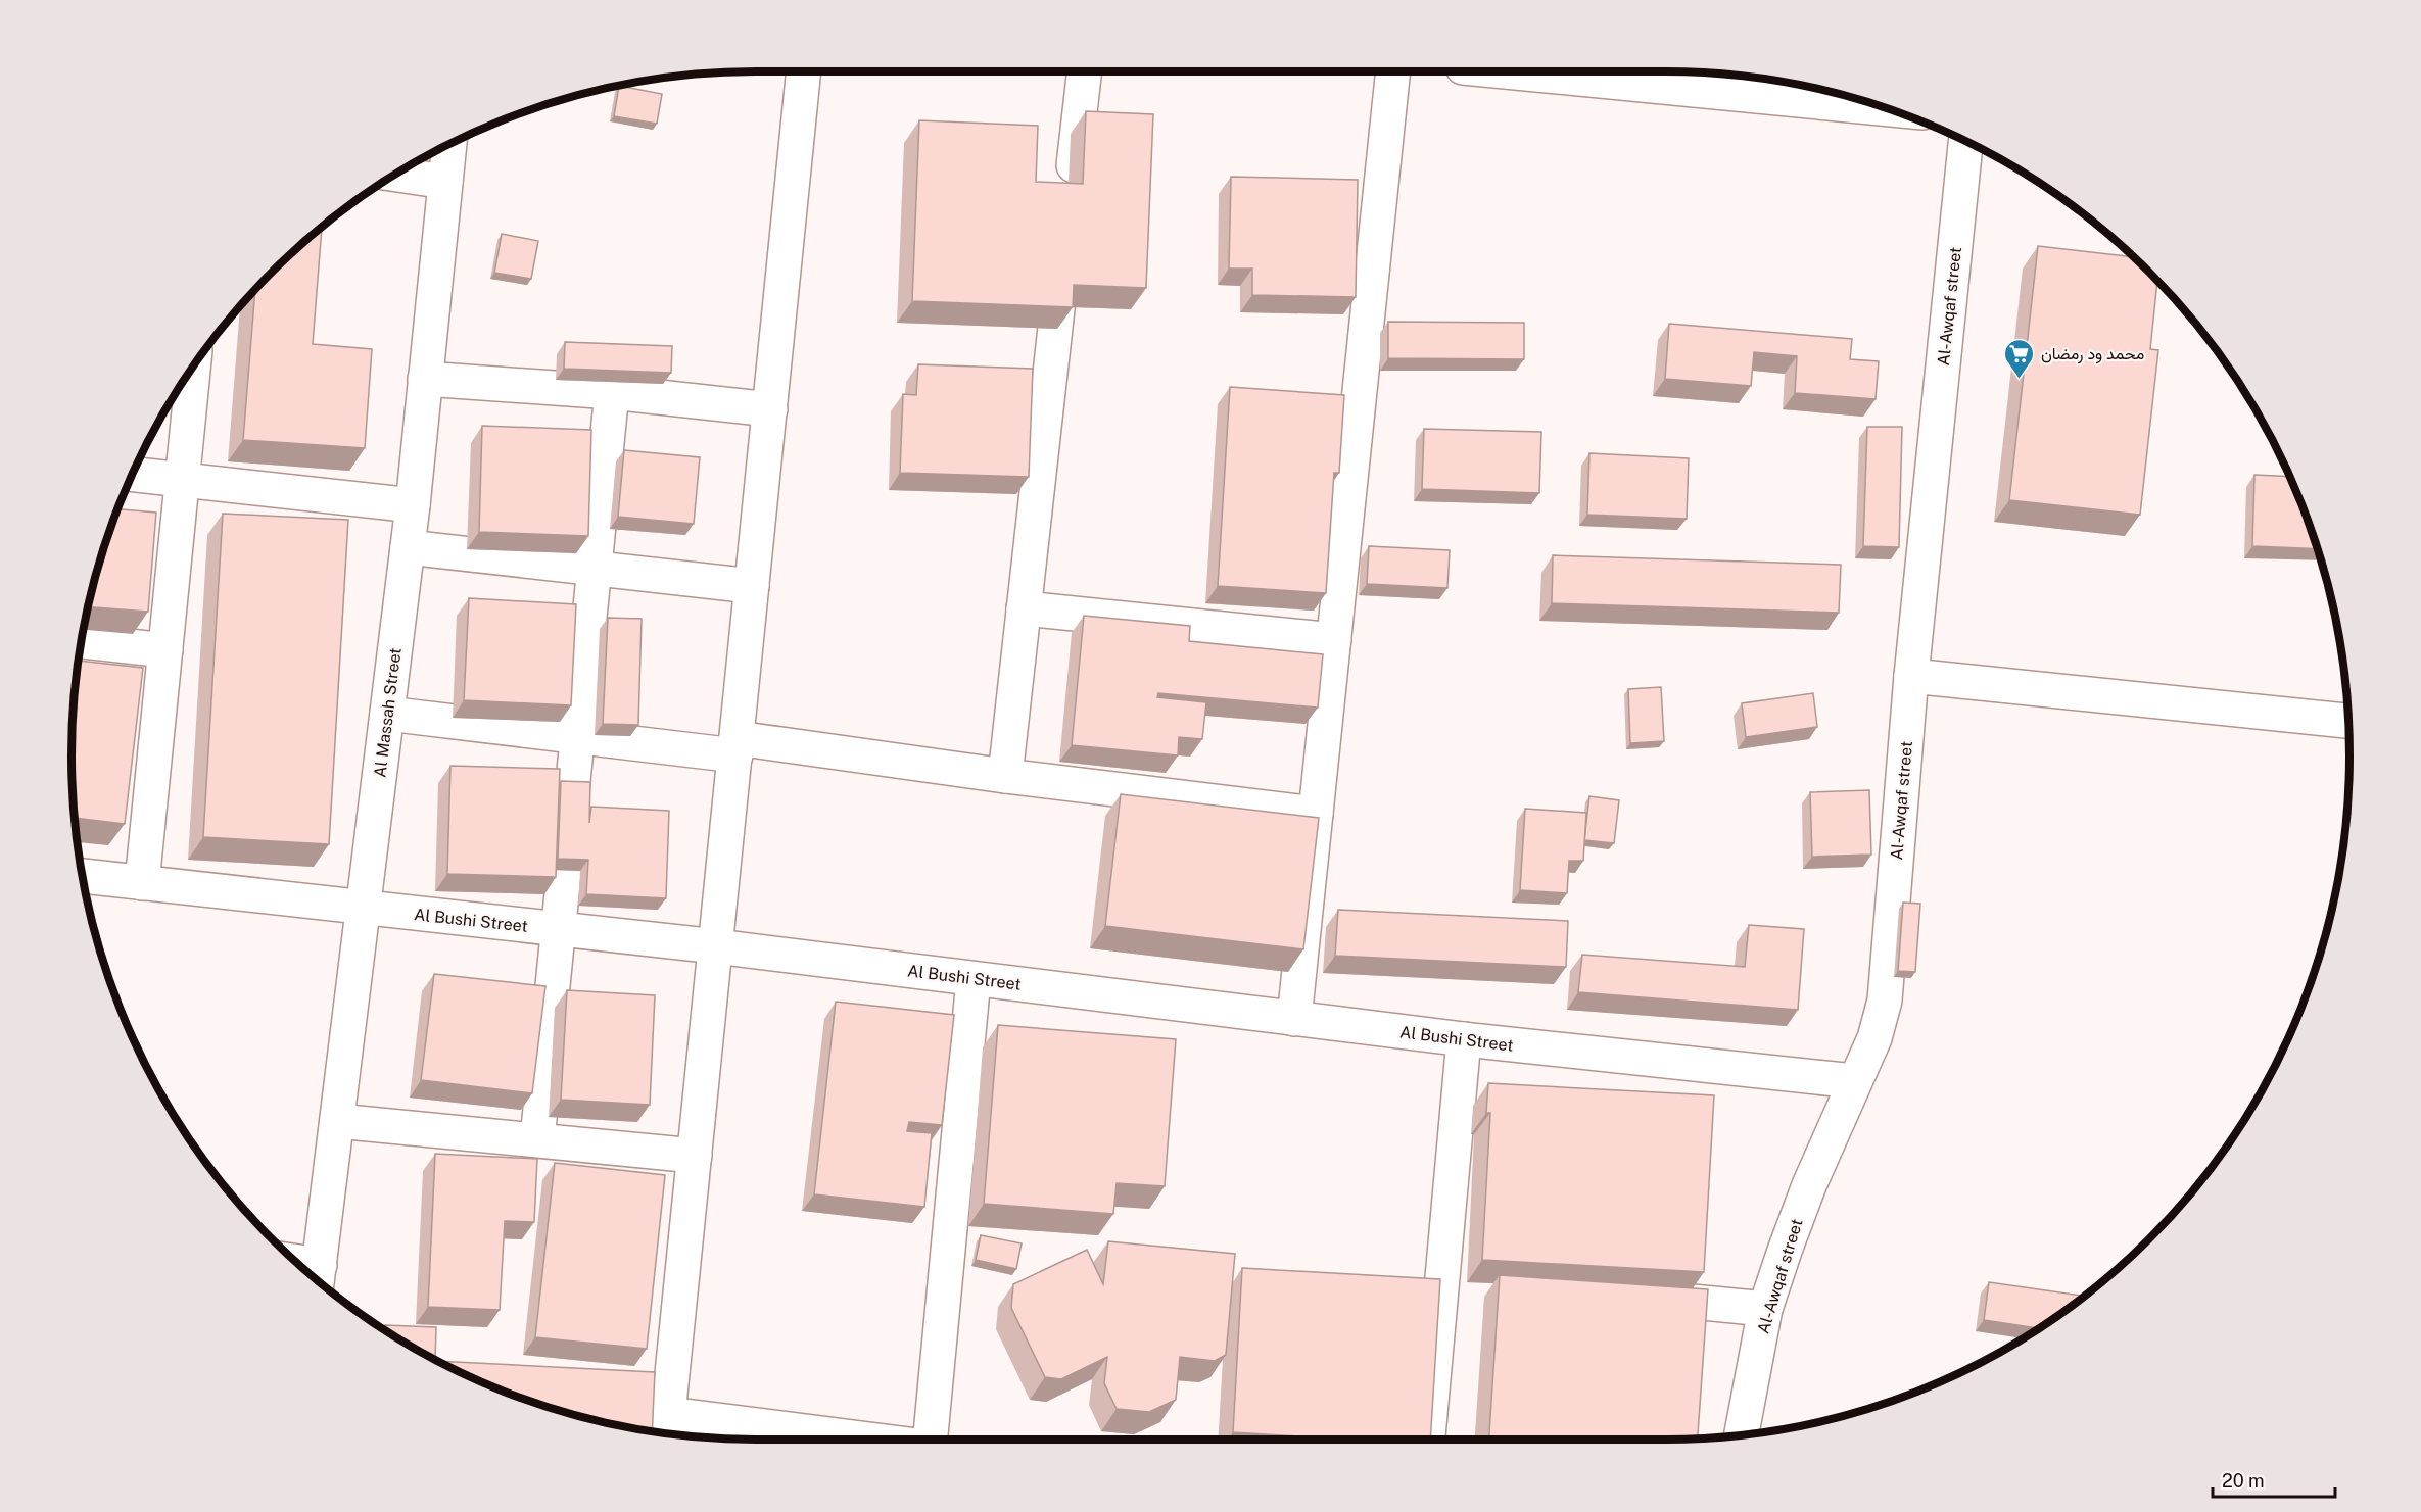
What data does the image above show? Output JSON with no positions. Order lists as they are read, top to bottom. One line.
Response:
{"streets":{"street":["Al-Awqaf street","Al Massah Street","Al Bushi Street"]},"crossings":[["Al-Awqaf street","Al Bushi Street"],["Al Massah Street","Al Bushi Street"]],"places":{"supermarket":["محمد ود رمضان"]},"scale_bar":"20 m"}
